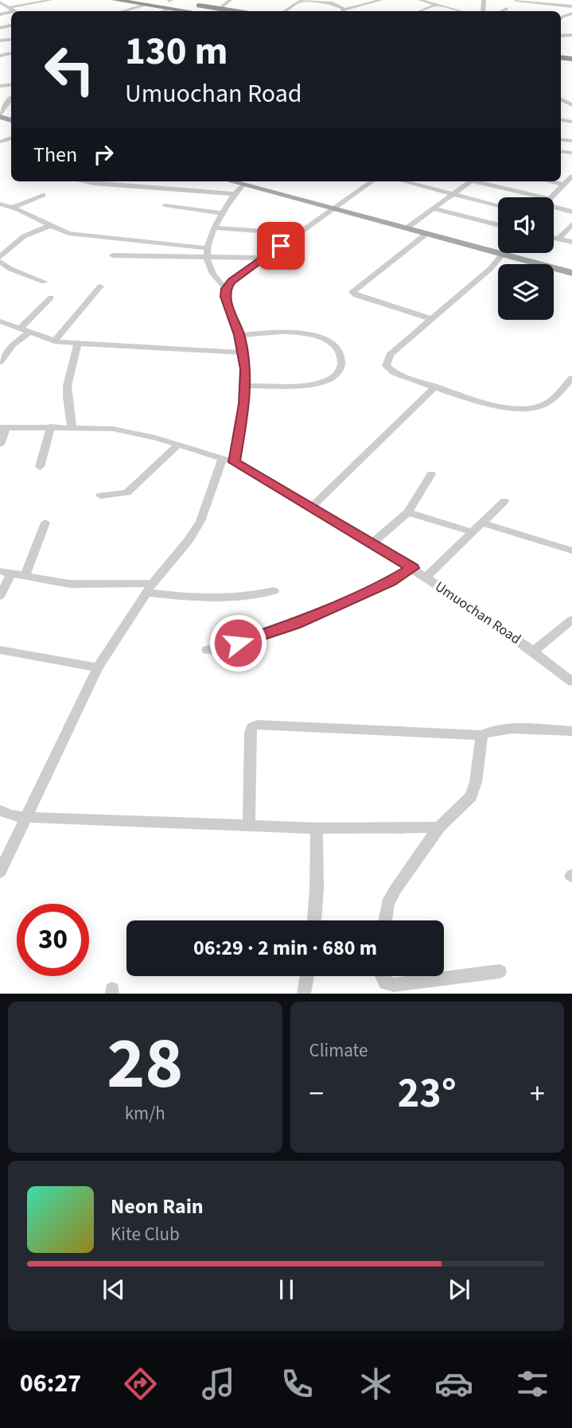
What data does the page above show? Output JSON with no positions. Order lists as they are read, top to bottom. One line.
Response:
{"streets":{"street":["Umuochan Road"]},"page":{"turn":["130 m","Umuochan Road"],"then":"Then","limit":"30","trip":"06:29 · 2 min · 680 m","tile":[["28","km/h"],"Climate"],"heat":["−","23°","+"],"song":["Neon Rain","Kite Club"],"tabs":"06:27"}}
